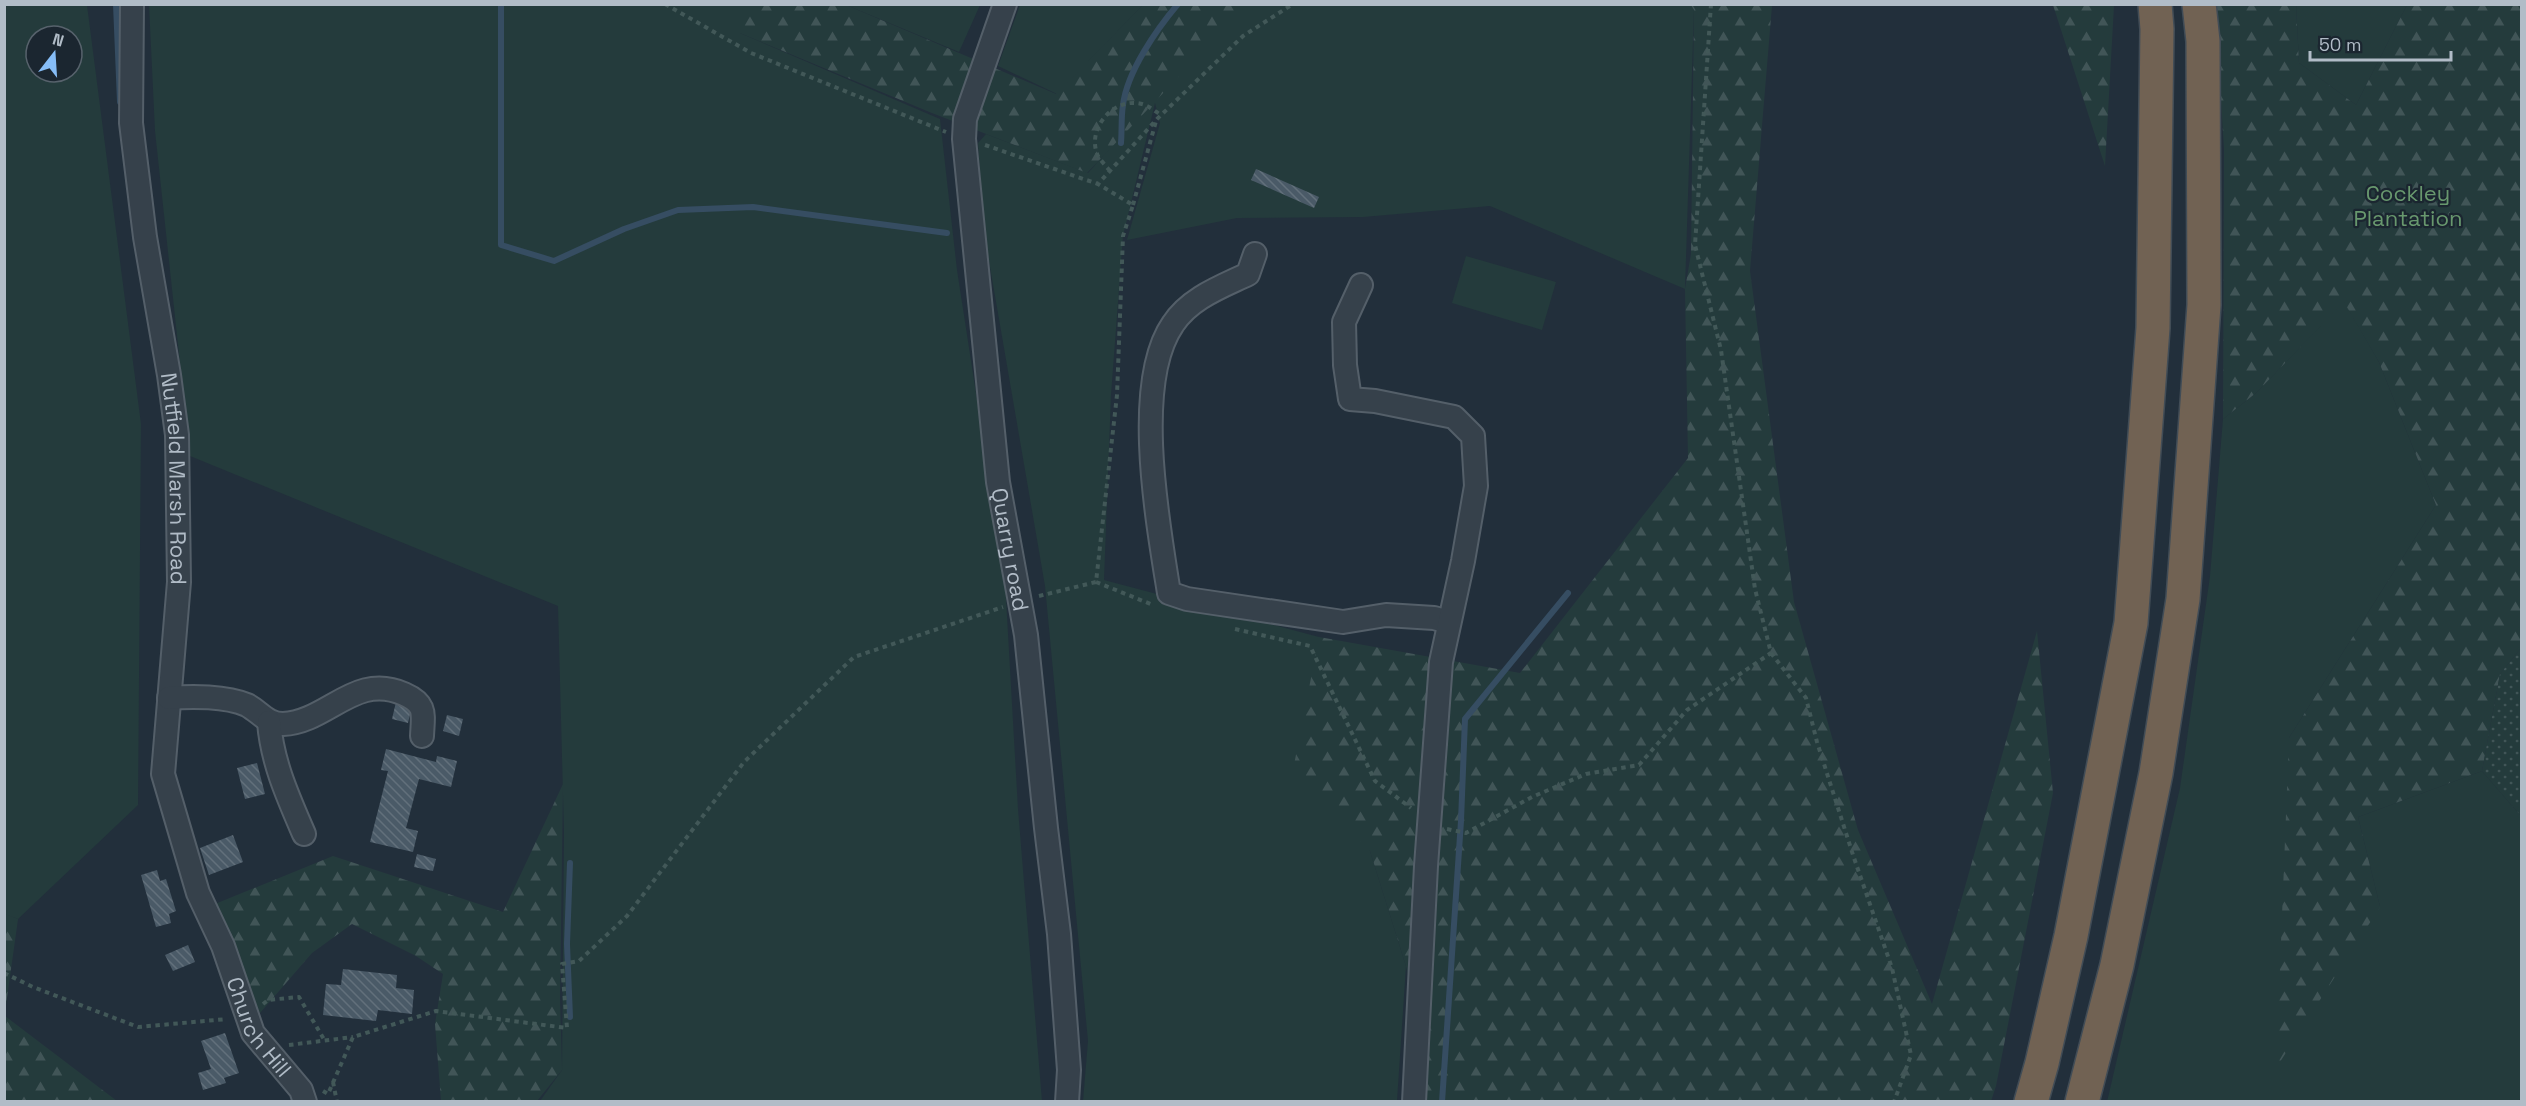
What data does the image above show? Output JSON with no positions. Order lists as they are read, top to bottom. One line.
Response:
{"streets":{"street":["Nutfield Marsh Road","Quarry road","Church Hill"]},"crossings":[["Nutfield Marsh Road","Church Hill"]],"parks":["Cockley Plantation"],"scale_bar":"50 m","north":"top"}
